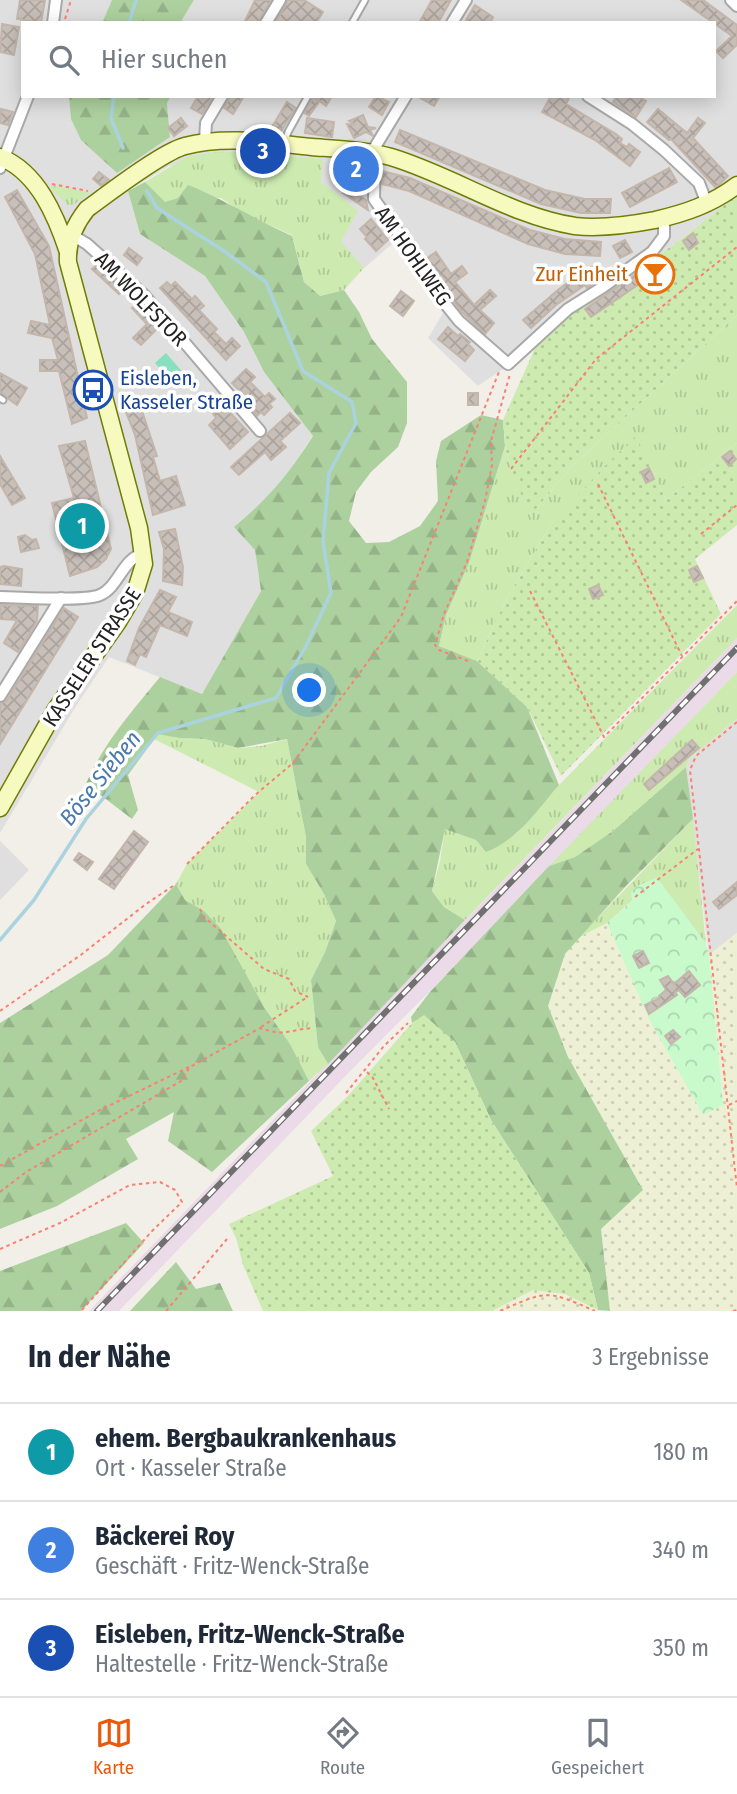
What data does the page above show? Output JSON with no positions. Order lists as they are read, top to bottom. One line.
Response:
{"streets":{"main road":["KASSELER STRASSE"],"street":["AM HOHLWEG","AM WOLFSTOR"]},"crossings":[["AM WOLFSTOR","KASSELER STRASSE"]],"water":["Böse Sieben"],"places":{"bar":["Zur Einheit"],"bus stop":["Eisleben, Kasseler Straße"]},"page":{"search":"Hier suchen","pins":["3","2","1"],"heading":["In der Nähe","3 Ergebnisse"],"list":[{"mark":"1","name":"ehem. Bergbaukrankenhaus","note":"Ort · Kasseler Straße","value":"180 m"},{"mark":"2","name":"Bäckerei Roy","note":"Geschäft · Fritz-Wenck-Straße","value":"340 m"},{"mark":"3","name":"Eisleben, Fritz-Wenck-Straße","note":"Haltestelle · Fritz-Wenck-Straße","value":"350 m"}],"nav":["Karte","Route","Gespeichert"]}}
